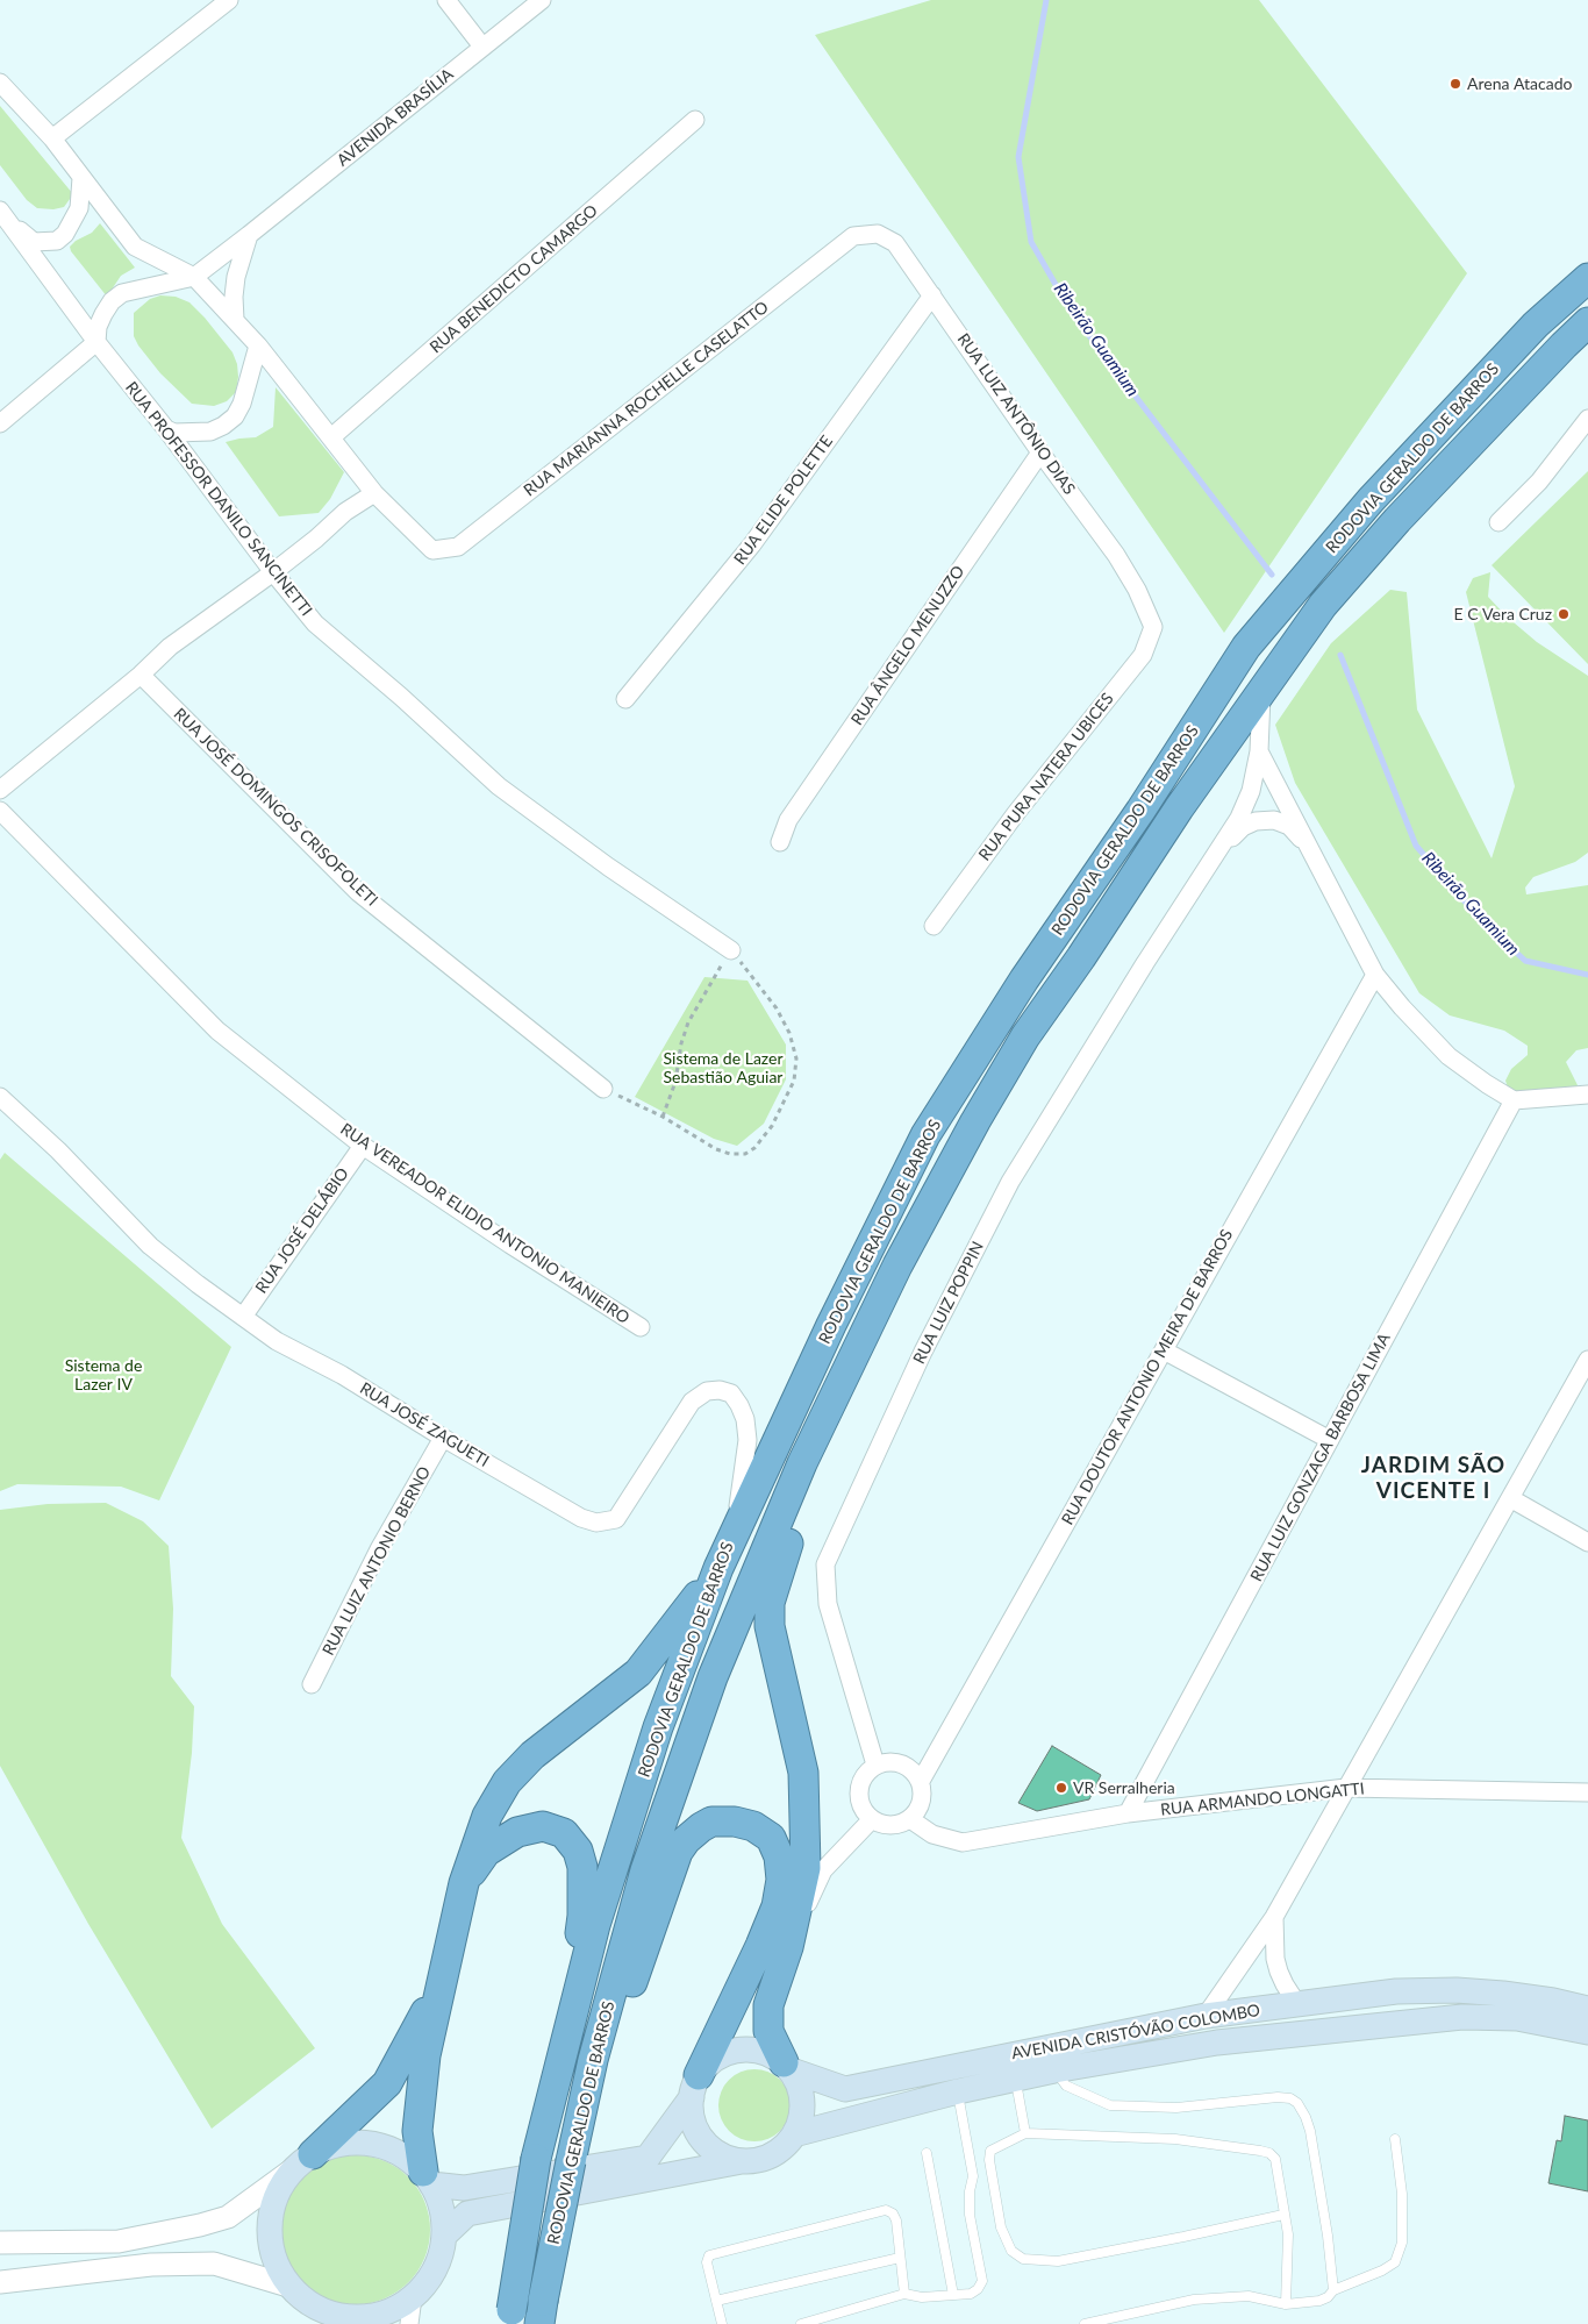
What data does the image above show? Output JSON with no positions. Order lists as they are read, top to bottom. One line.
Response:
{"streets":{"highway":["RODOVIA GERALDO DE BARROS"],"main road":["AVENIDA CRISTÓVÃO COLOMBO"],"street":["AVENIDA BRASÍLIA","RUA BENEDICTO CAMARGO","RUA MARIANNA ROCHELLE CASELATTO","RUA LUIZ ANTÔNIO DIAS","RUA PROFESSOR DANILO SANCINETTI","RUA ELIDE POLETTE","RUA ÂNGELO MENUZZO","RUA PURA NATERA UBICES","RUA JOSÉ DOMINGOS CRISOFOLETI","RUA VEREADOR ELIDIO ANTONIO MANIEIRO","RUA JOSÉ DELÁBIO","RUA LUIZ POPPIN","RUA DOUTOR ANTONIO MEIRA DE BARROS","RUA JOSÉ ZAGUETI","RUA LUIZ GONZAGA BARBOSA LIMA","RUA LUIZ ANTONIO BERNO","RUA ARMANDO LONGATTI"]},"crossings":[["AVENIDA BRASÍLIA","RUA PROFESSOR DANILO SANCINETTI"],["RUA MARIANNA ROCHELLE CASELATTO","RUA LUIZ ANTÔNIO DIAS"],["RUA LUIZ ANTÔNIO DIAS","RUA ELIDE POLETTE"],["RUA LUIZ ANTÔNIO DIAS","RUA ÂNGELO MENUZZO"],["RUA LUIZ ANTÔNIO DIAS","RUA PURA NATERA UBICES"],["RODOVIA GERALDO DE BARROS","RUA LUIZ POPPIN"],["RODOVIA GERALDO DE BARROS","RUA JOSÉ ZAGUETI"],["RUA VEREADOR ELIDIO ANTONIO MANIEIRO","RUA JOSÉ DELÁBIO"],["RUA JOSÉ DELÁBIO","RUA JOSÉ ZAGUETI"],["RUA LUIZ POPPIN","RUA DOUTOR ANTONIO MEIRA DE BARROS"],["RUA LUIZ POPPIN","RUA ARMANDO LONGATTI"],["RUA DOUTOR ANTONIO MEIRA DE BARROS","RUA ARMANDO LONGATTI"],["RUA JOSÉ ZAGUETI","RUA LUIZ ANTONIO BERNO"],["RUA LUIZ GONZAGA BARBOSA LIMA","RUA ARMANDO LONGATTI"]],"districts":["JARDIM SÃO VICENTE I"],"water":["Ribeirão Guamium"],"parks":["Sistema de Lazer Sebastião Aguiar","Sistema de Lazer IV"],"places":["Arena Atacado","E C Vera Cruz","VR Serralheria"]}
